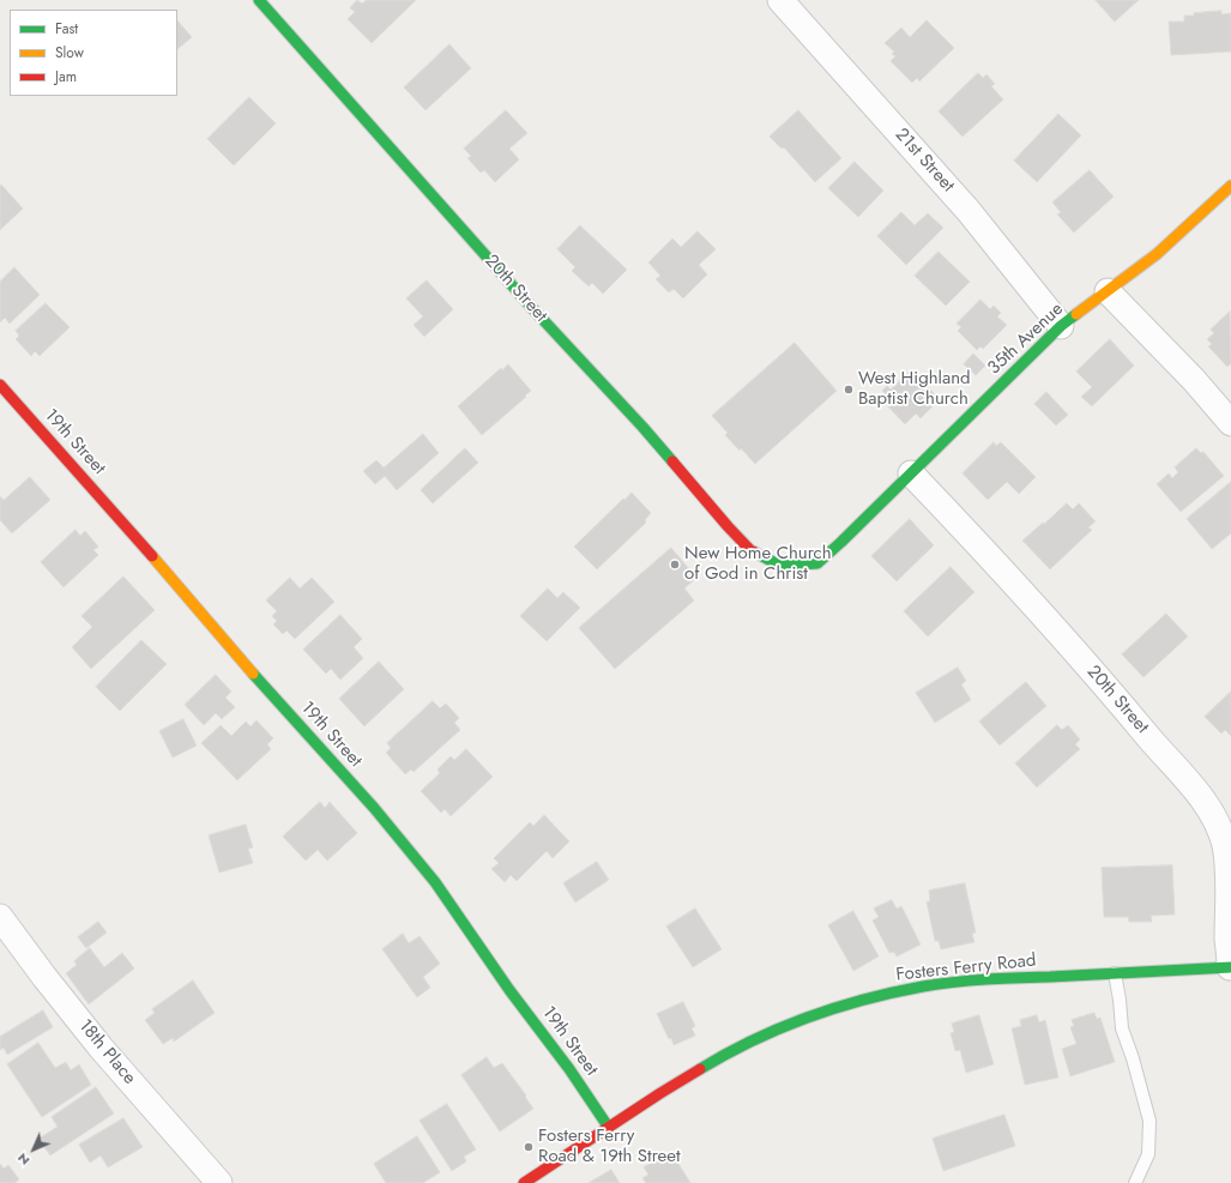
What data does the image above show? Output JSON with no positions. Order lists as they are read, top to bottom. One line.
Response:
{"streets":{"street":["21st Street","20th Street","35th Avenue","19th Street","Fosters Ferry Road","18th Place"]},"crossings":[["21st Street","35th Avenue"],["20th Street","35th Avenue"],["20th Street","Fosters Ferry Road"],["19th Street","Fosters Ferry Road"]],"places":["West Highland Baptist Church","New Home Church of God in Christ","Fosters Ferry Road & 19th Street"],"legend":["Fast","Slow","Jam"],"north":"bottom left"}
